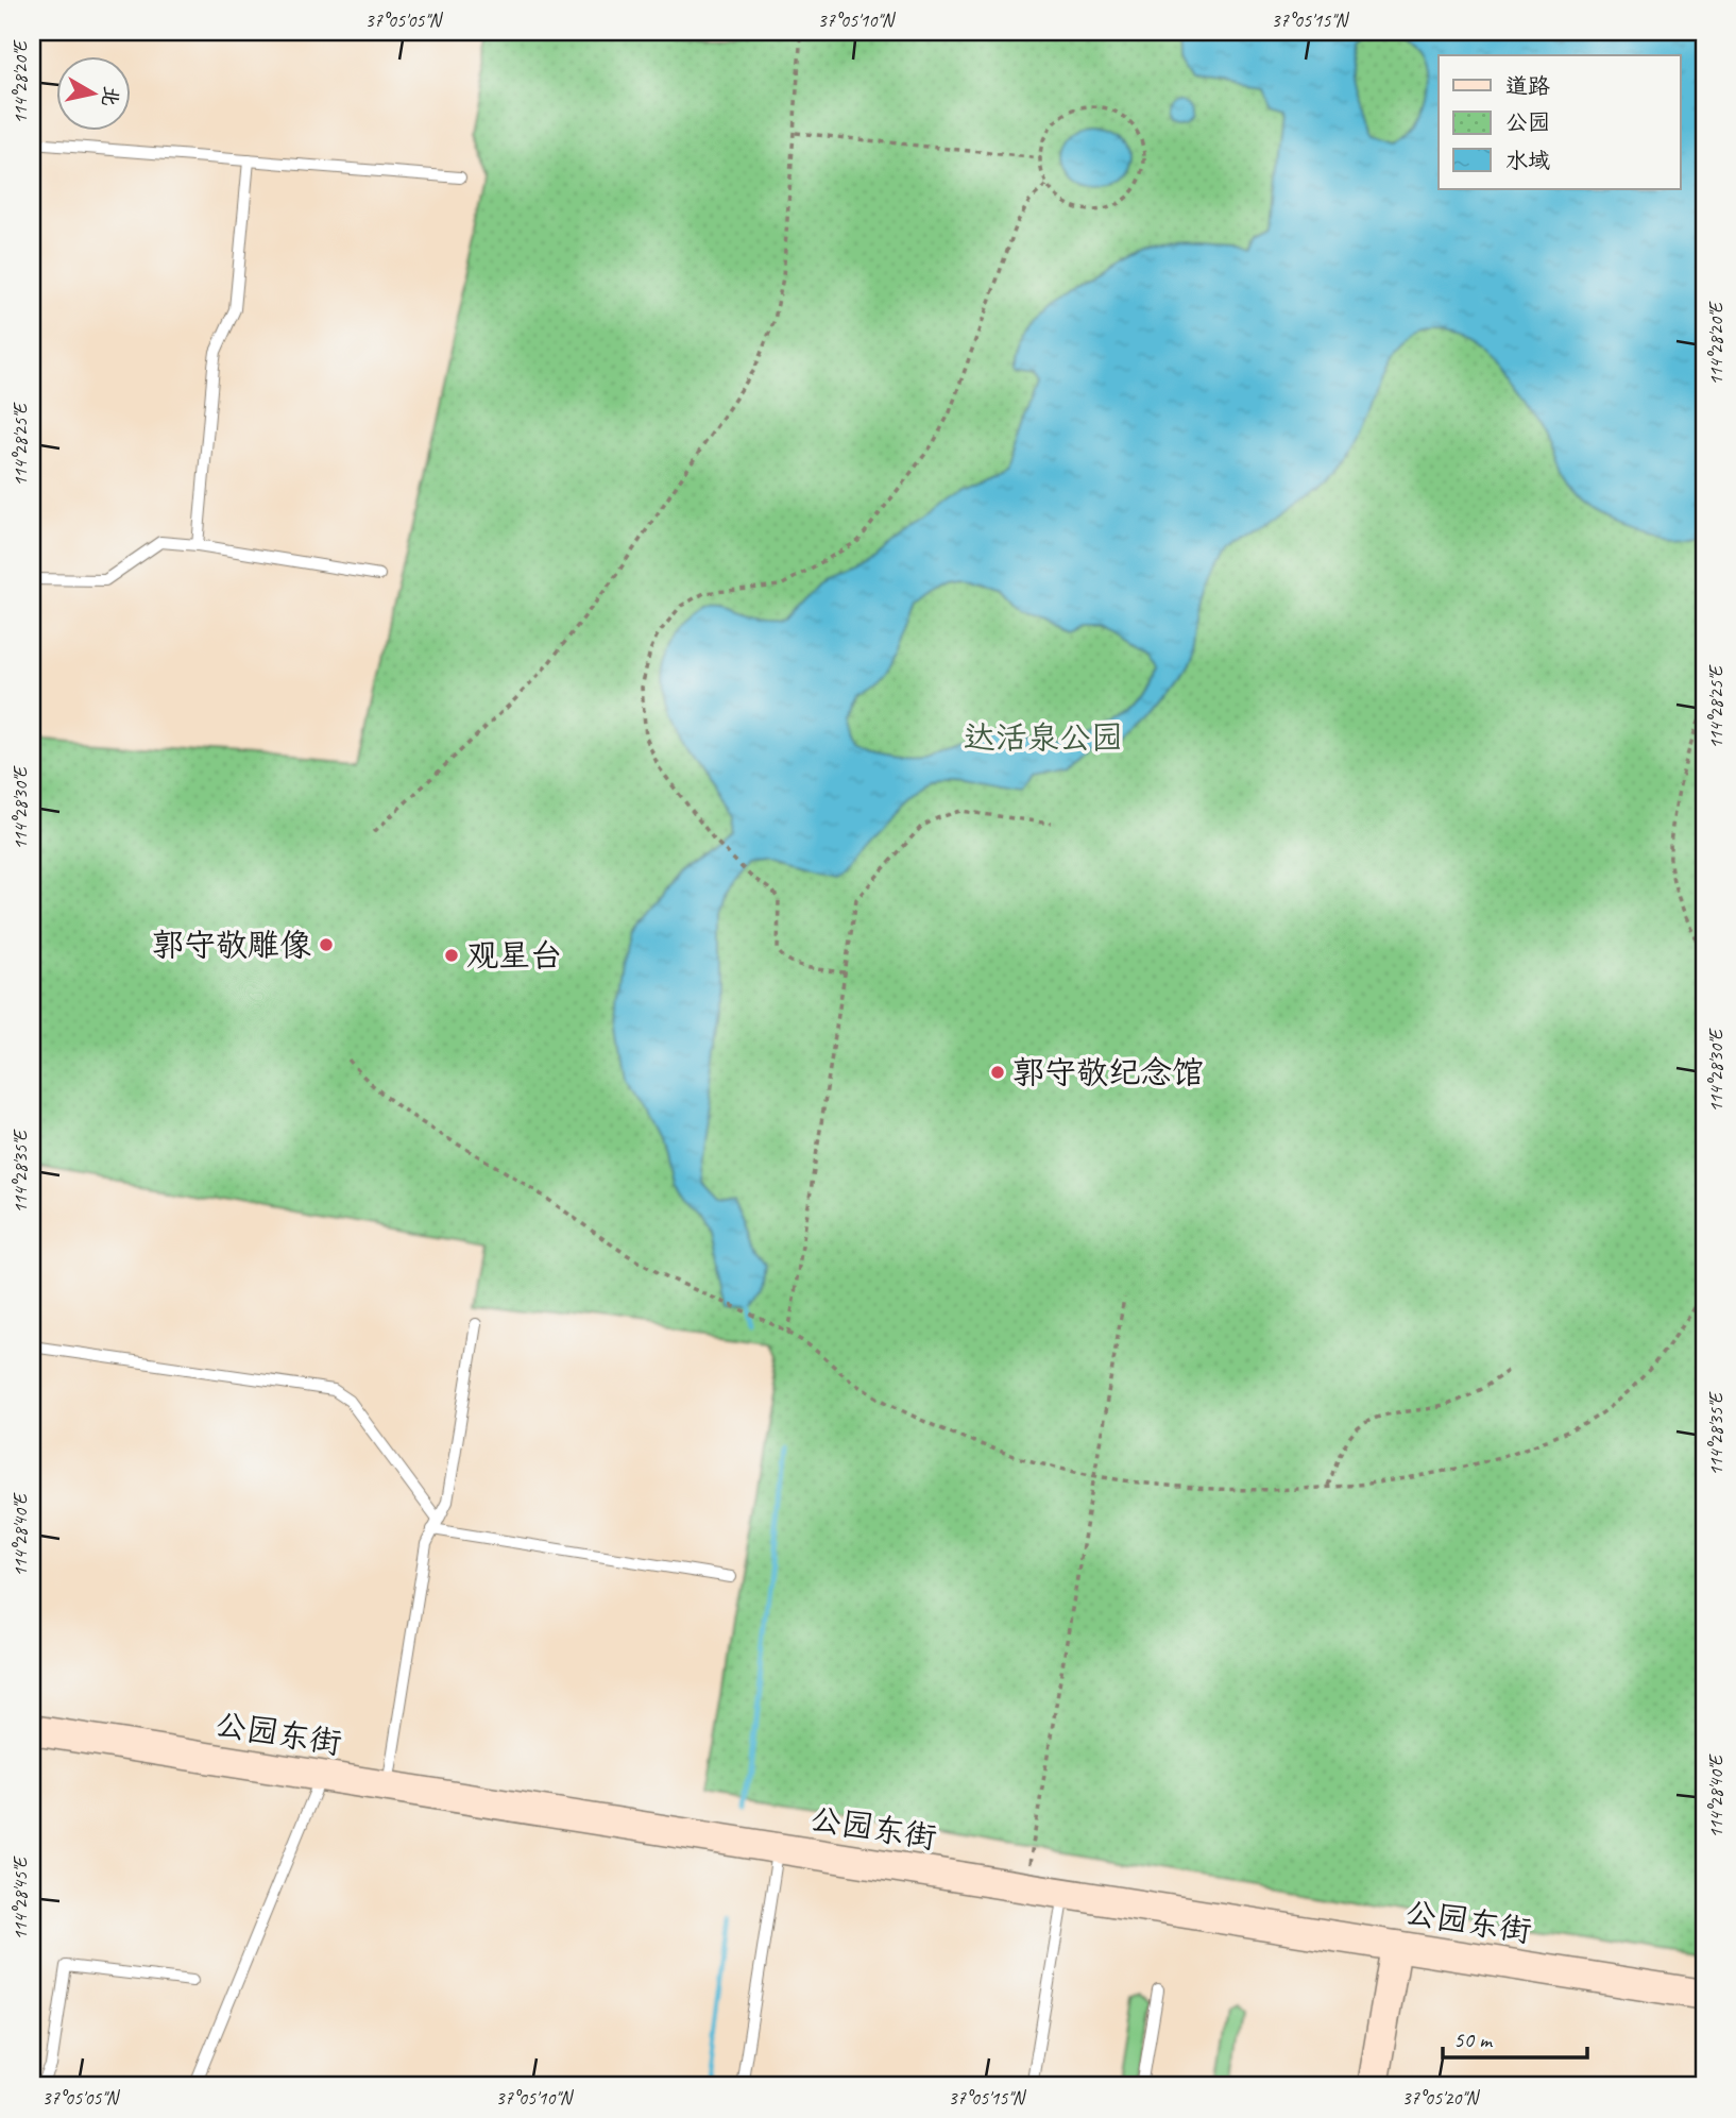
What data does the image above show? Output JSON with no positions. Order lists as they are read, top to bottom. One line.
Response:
{"streets":{"street":["公园东街"]},"parks":["达活泉公园"],"places":["郭守敬雕像","观星台","郭守敬纪念馆"],"legend":["道路","公园","水域"],"scale_bar":"50 m","north":"right","coordinates":["37°05'05\"N","37°05'10\"N","37°05'15\"N","114°28'20\"E","114°28'25\"E","114°28'30\"E","114°28'35\"E","114°28'40\"E","114°28'45\"E","37°05'20\"N"]}
